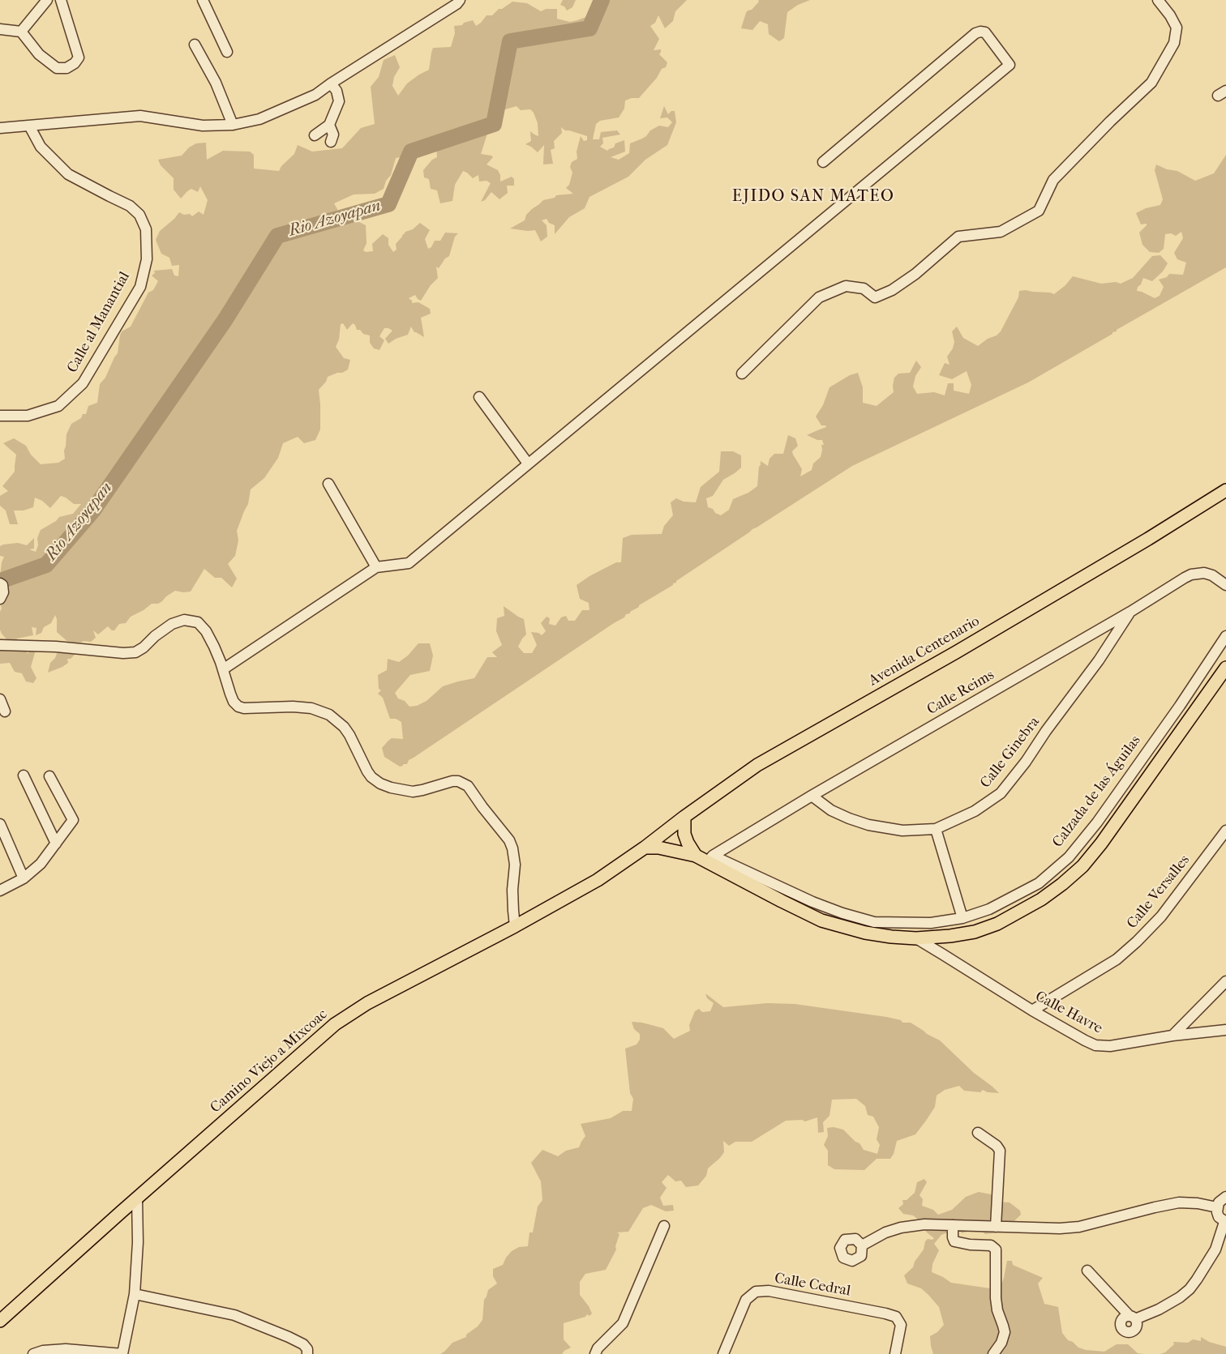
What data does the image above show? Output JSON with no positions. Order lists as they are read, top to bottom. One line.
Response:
{"streets":{"main road":["Avenida Centenario","Calzada de las Águilas","Camino Viejo a Mixcoac"],"street":["Calle al Manantial","Calle Reims","Calle Ginebra","Calle Versalles","Calle Havre","Calle Cedral"]},"crossings":[["Avenida Centenario","Calzada de las Águilas"],["Avenida Centenario","Camino Viejo a Mixcoac"],["Calle Reims","Calle Ginebra"],["Calle Reims","Calzada de las Águilas"],["Calzada de las Águilas","Calle Havre"],["Calzada de las Águilas","Camino Viejo a Mixcoac"],["Calle Versalles","Calle Havre"]],"districts":["EJIDO SAN MATEO"],"water":["Rio Azoyapan"]}
